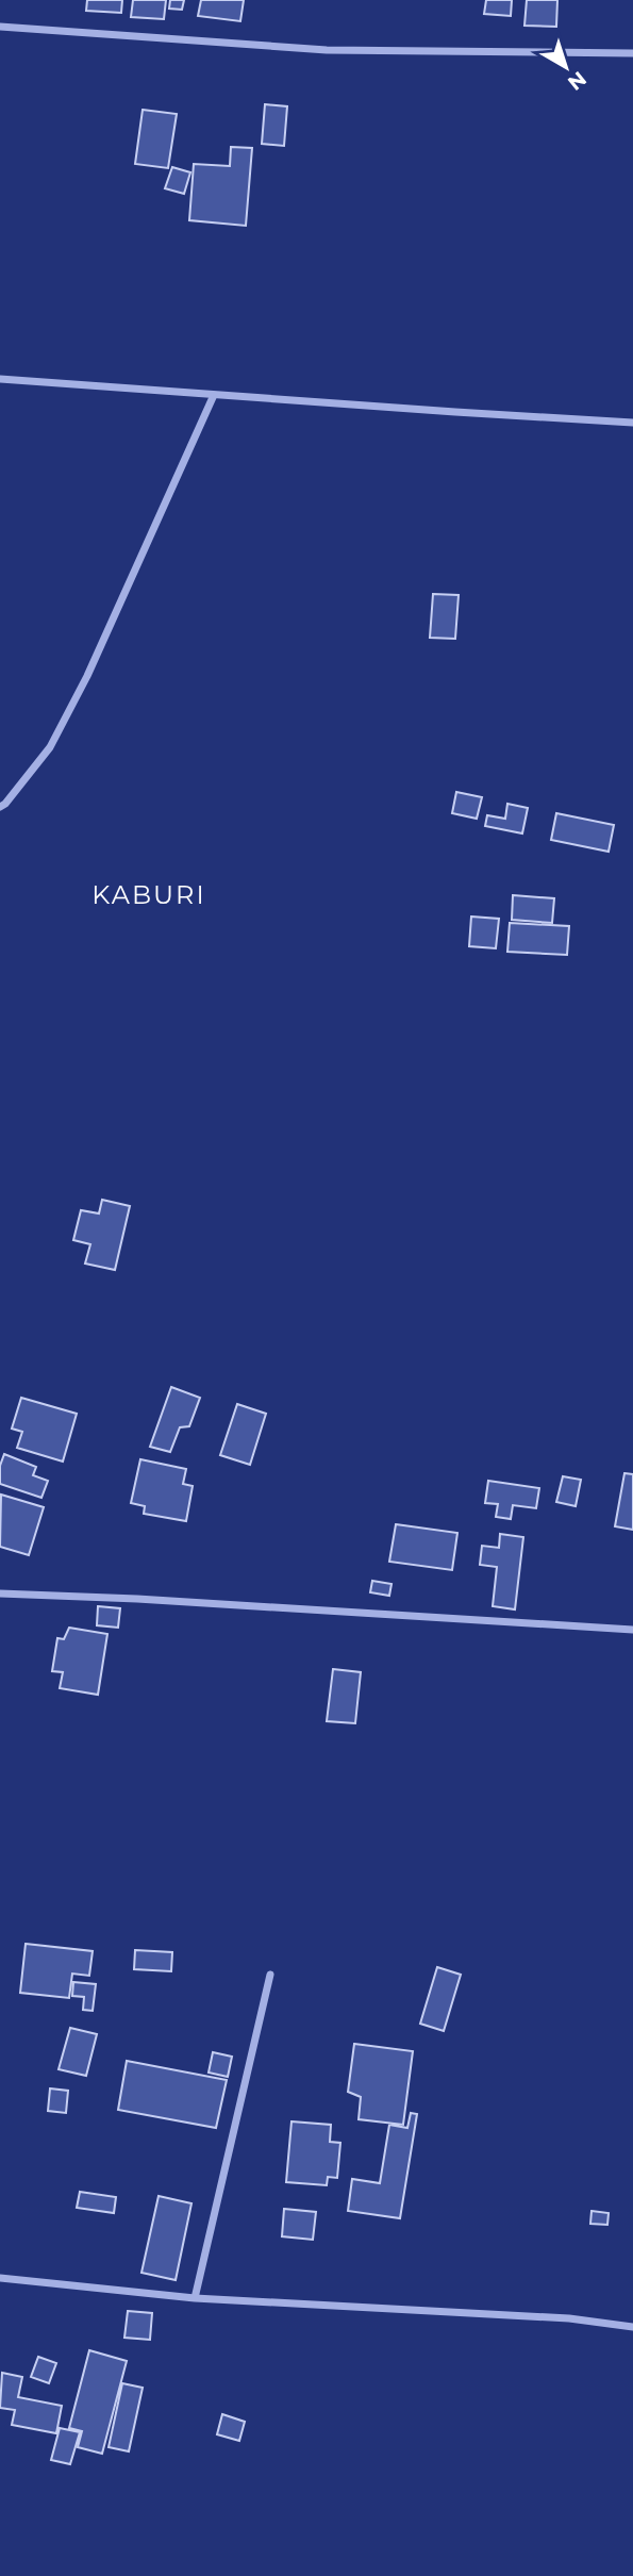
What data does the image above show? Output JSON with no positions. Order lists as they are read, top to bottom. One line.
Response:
{"districts":["KABURI"],"north":"bottom right"}
